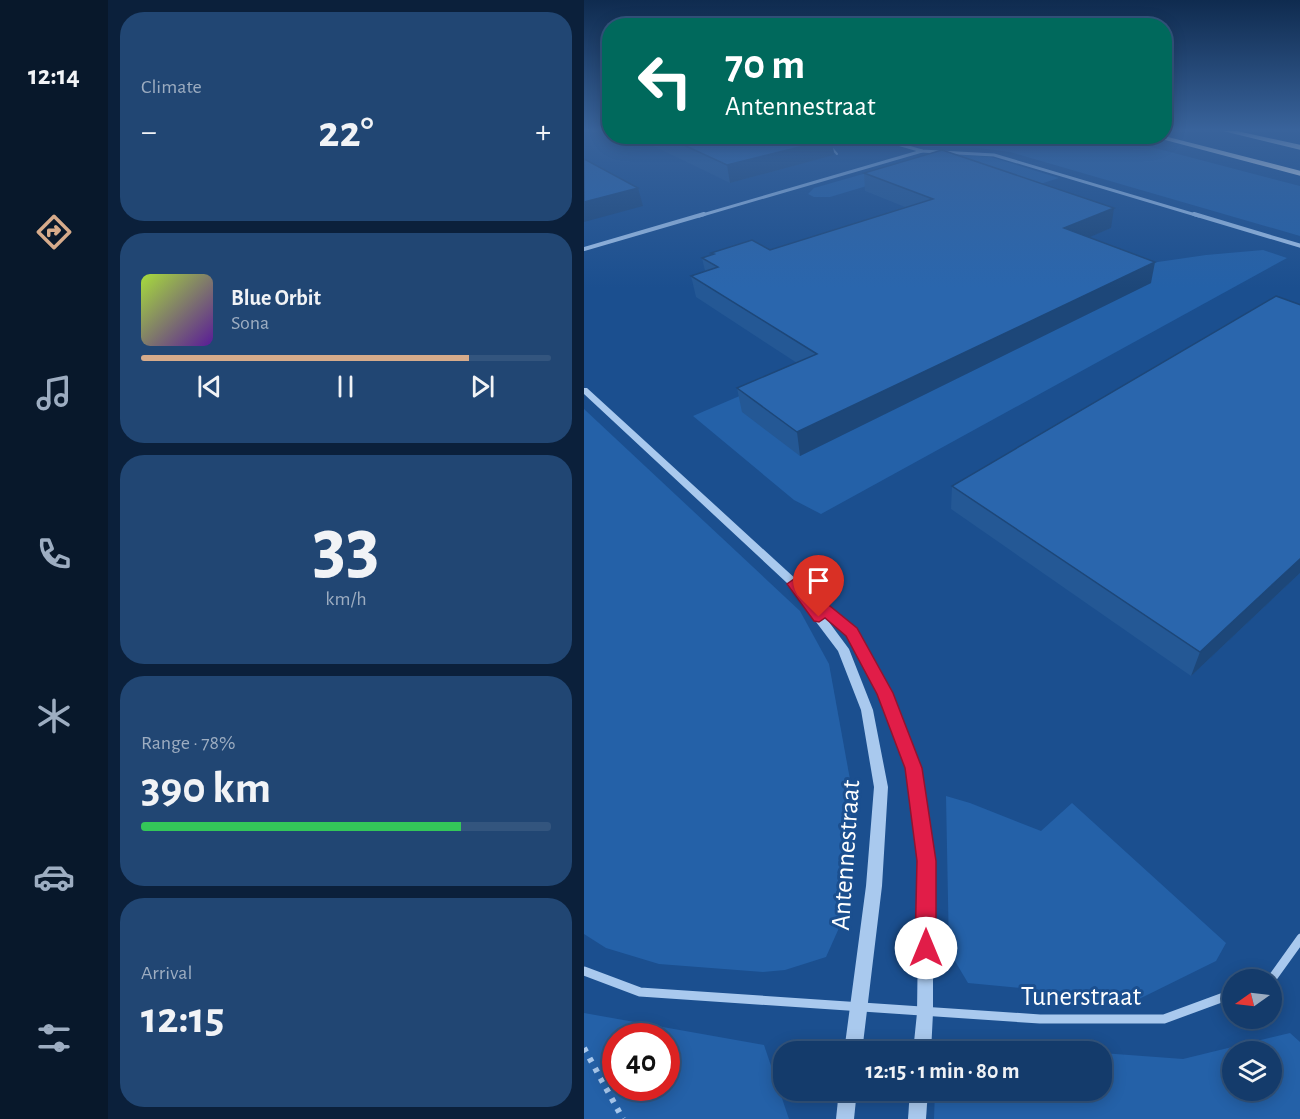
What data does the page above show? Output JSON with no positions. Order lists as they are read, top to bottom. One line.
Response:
{"streets":{"street":["Antennestraat","Tunerstraat"]},"crossings":[["Antennestraat","Tunerstraat"]],"north":"left","page":{"tabs":"12:14","tile":["Climate",["33","km/h"],["Range · 78%","390 km"],["Arrival","12:15"]],"turn":["70 m","Antennestraat"],"heat":["−","22°","+"],"song":["Blue Orbit","Sona"],"limit":"40","trip":"12:15 · 1 min · 80 m"}}
